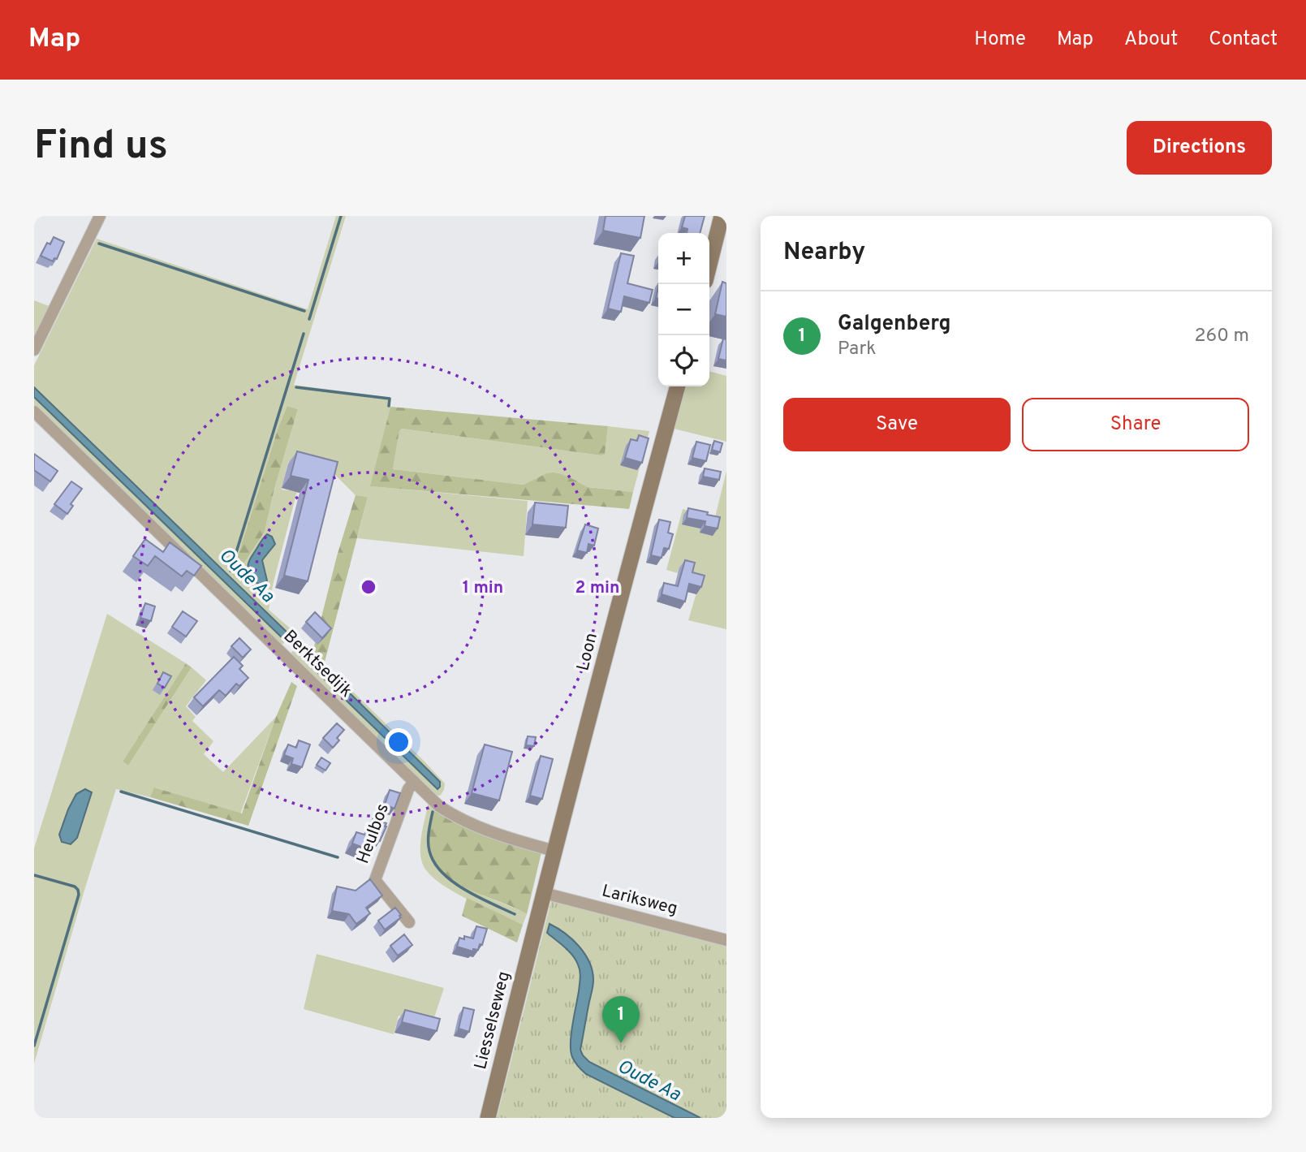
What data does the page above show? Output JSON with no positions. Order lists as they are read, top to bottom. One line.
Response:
{"streets":{"main road":["Loon","Liesselseweg"],"street":["Berktsedijk","Heulbos","Lariksweg"]},"crossings":[["Loon","Berktsedijk"],["Loon","Lariksweg"],["Loon","Liesselseweg"],["Berktsedijk","Heulbos"]],"water":["Oude Aa"],"page":{"header":"Map","nav":["Home","Map","About","Contact"],"buttons":["Directions",["Save","Share"]],"title":"Find us","heading":"Nearby","map_buttons":["+","−"],"list":[{"mark":"1","name":"Galgenberg","note":"Park","value":"260 m"}],"pins":"1"},"rings":["1 min","2 min"]}
